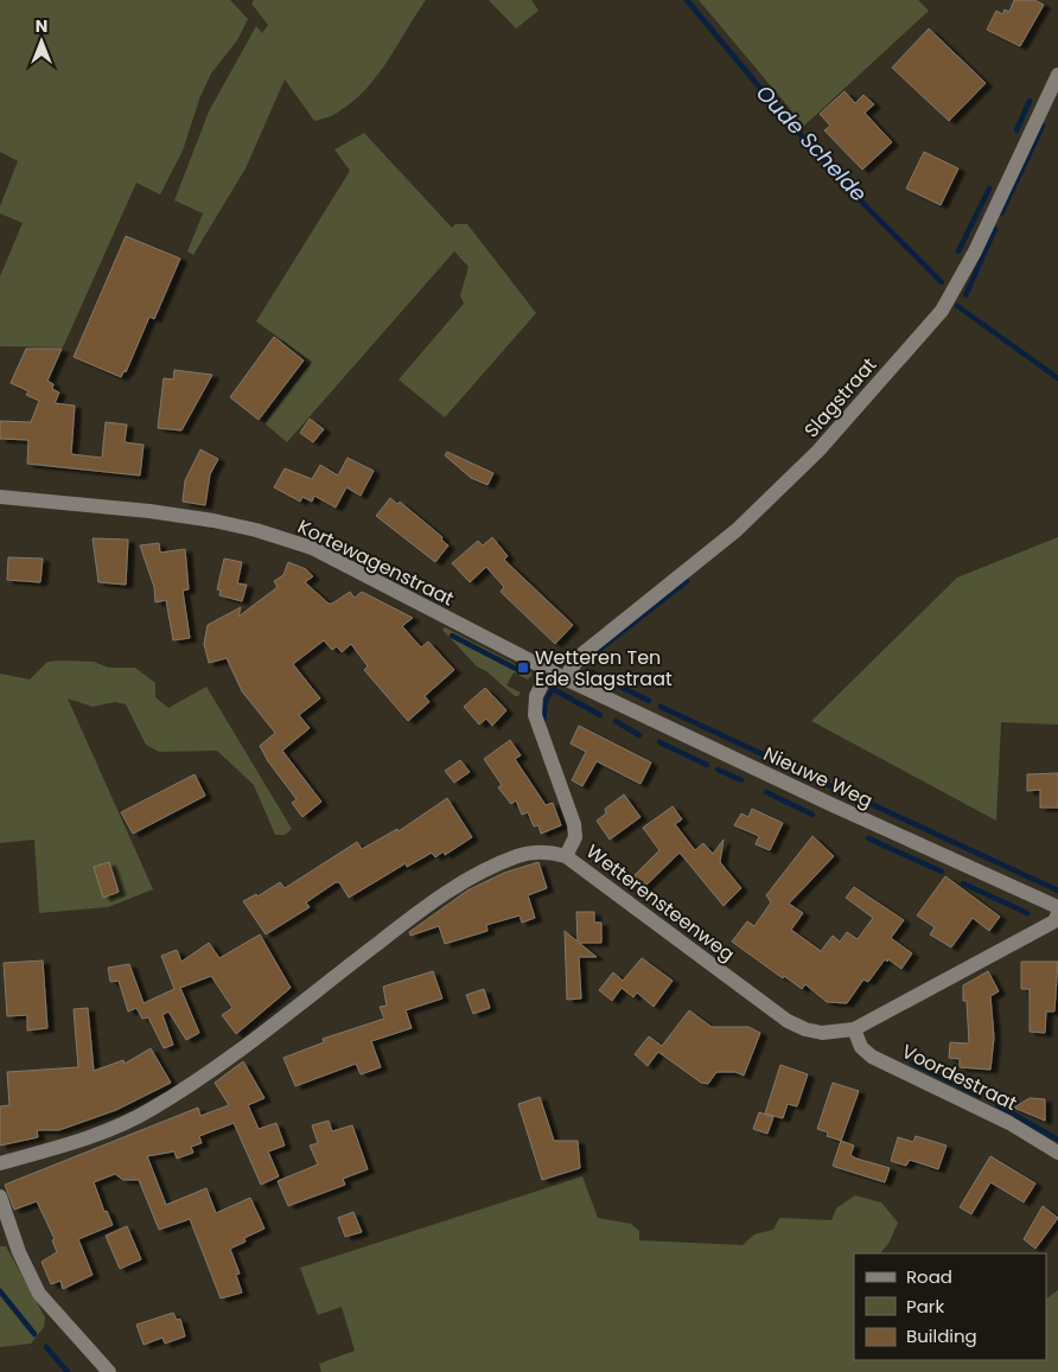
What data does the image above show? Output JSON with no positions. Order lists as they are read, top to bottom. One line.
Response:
{"streets":{"street":["Slagstraat","Kortewagenstraat","Nieuwe Weg","Wetterensteenweg","Voordestraat"]},"crossings":[["Slagstraat","Kortewagenstraat"],["Slagstraat","Nieuwe Weg"],["Kortewagenstraat","Nieuwe Weg"],["Wetterensteenweg","Voordestraat"]],"water":["Oude Schelde"],"places":{"transit":["Wetteren Ten Ede Slagstraat"]},"legend":["Road","Park","Building"],"north":"top"}
